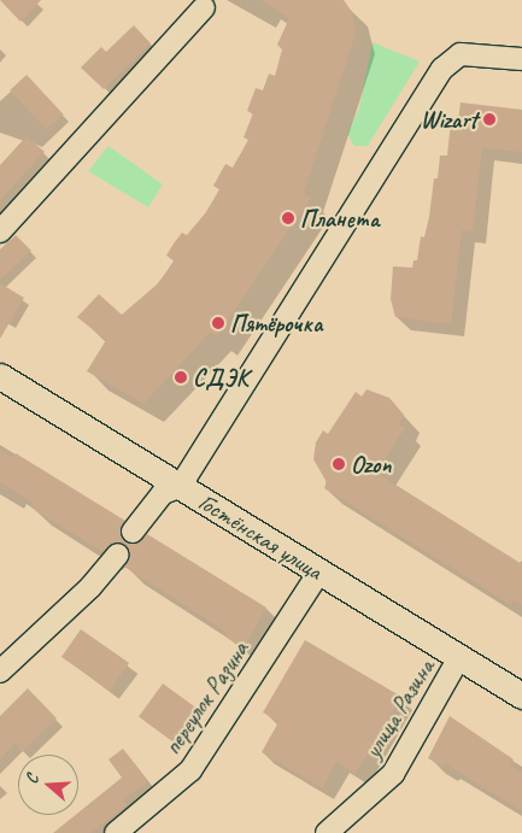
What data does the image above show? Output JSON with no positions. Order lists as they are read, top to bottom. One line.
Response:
{"streets":{"street":["Гостёнская улица","переулок Разина","улица Разина"]},"crossings":[["Гостёнская улица","переулок Разина"],["Гостёнская улица","улица Разина"]],"places":["Wizart","Планета","Пятёрочка","СДЭК","Ozon"],"north":"left"}
